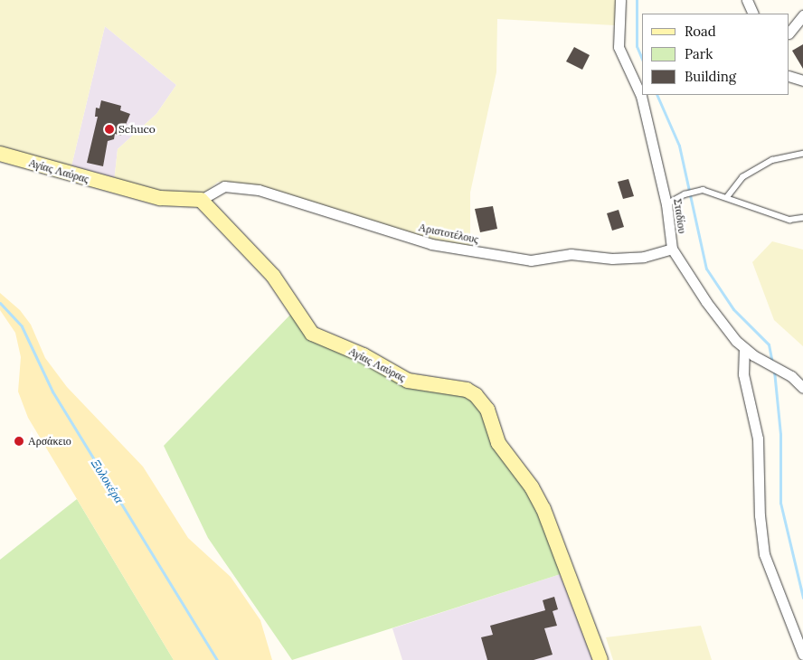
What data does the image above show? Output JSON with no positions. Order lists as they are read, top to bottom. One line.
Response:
{"streets":{"street":["Αγίας Λαύρας","Σταδίου","Αριστοτέλους"]},"crossings":[["Αγίας Λαύρας","Αριστοτέλους"],["Σταδίου","Αριστοτέλους"]],"water":["Ξυλοκέρα"],"places":["Schuco","Αρσάκειο"],"legend":["Road","Park","Building"]}
